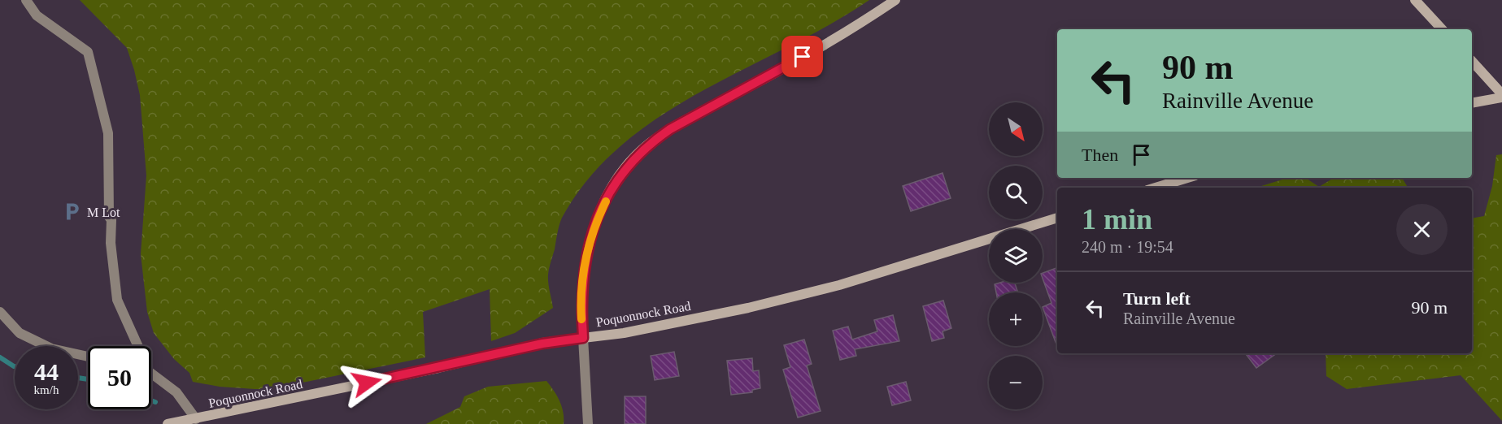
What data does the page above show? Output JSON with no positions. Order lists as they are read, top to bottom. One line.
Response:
{"streets":{"main road":["Poquonnock Road"]},"places":{"parking":["M Lot"]},"north":"bottom right","page":{"turn":["90 m","Rainville Avenue"],"map_buttons":["+","−"],"then":"Then","heading":["1 min","240 m · 19:54"],"list":[{"name":"Turn left","note":"Rainville Avenue","value":"90 m"}],"speed":"44 km/h","limit":"50"}}
